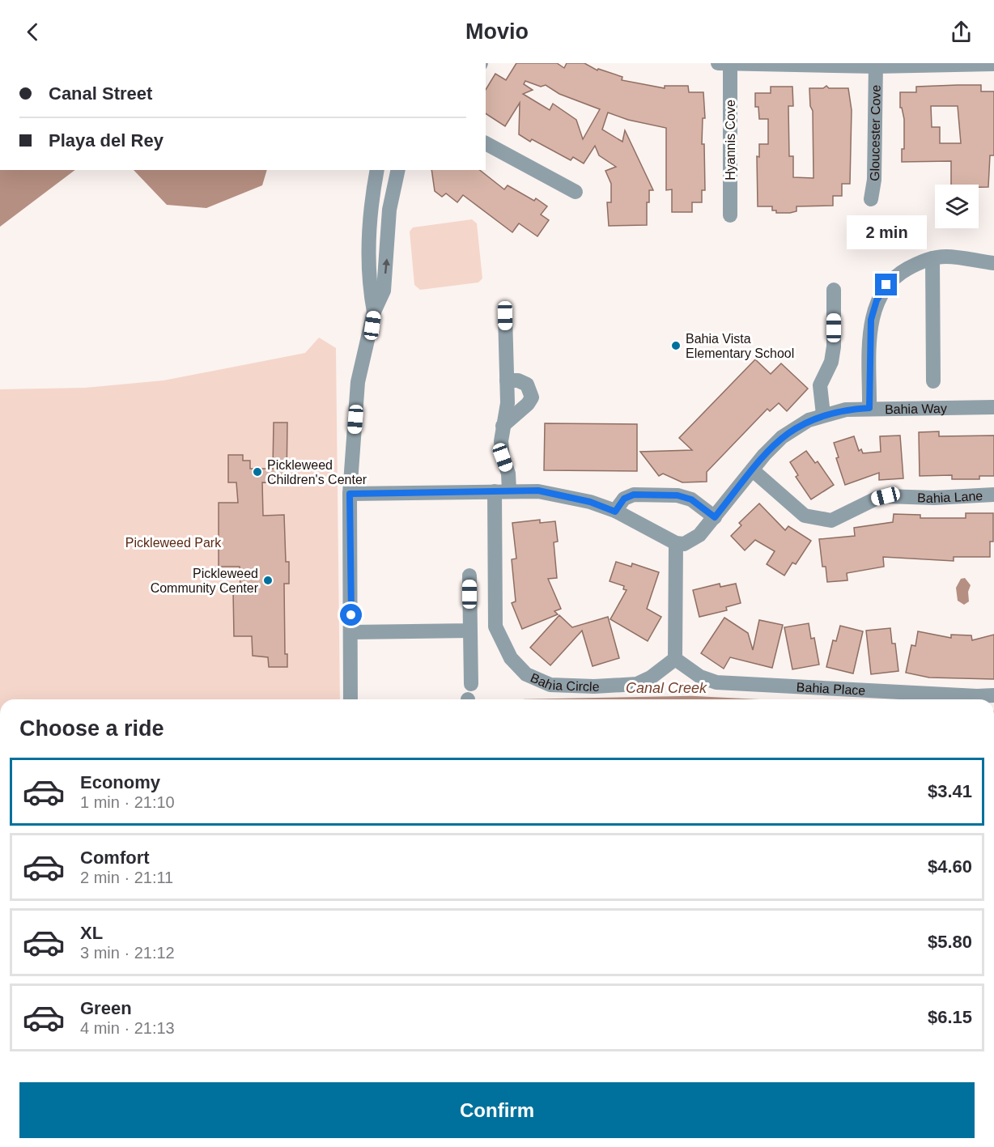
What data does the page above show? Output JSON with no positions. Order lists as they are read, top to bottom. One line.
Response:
{"streets":{"street":["Gloucester Cove","Hyannis Cove","Bahia Way","Bahia Lane","Bahia Circle","Bahia Place"]},"crossings":[["Bahia Way","Bahia Lane"],["Bahia Circle","Bahia Place"]],"water":["Canal Creek"],"parks":["Pickleweed Park"],"places":["Bahia Vista Elementary School","Pickleweed Children's Center","Pickleweed Community Center"],"page":{"header":"Movio","banner":["Canal Street","Playa del Rey"],"bubble":"2 min","heading":"Choose a ride","list":[{"name":"Economy","note":"1 min · 21:10","value":"$3.41"},{"name":"Comfort","note":"2 min · 21:11","value":"$4.60"},{"name":"XL","note":"3 min · 21:12","value":"$5.80"},{"name":"Green","note":"4 min · 21:13","value":"$6.15"}],"buttons":"Confirm"}}
